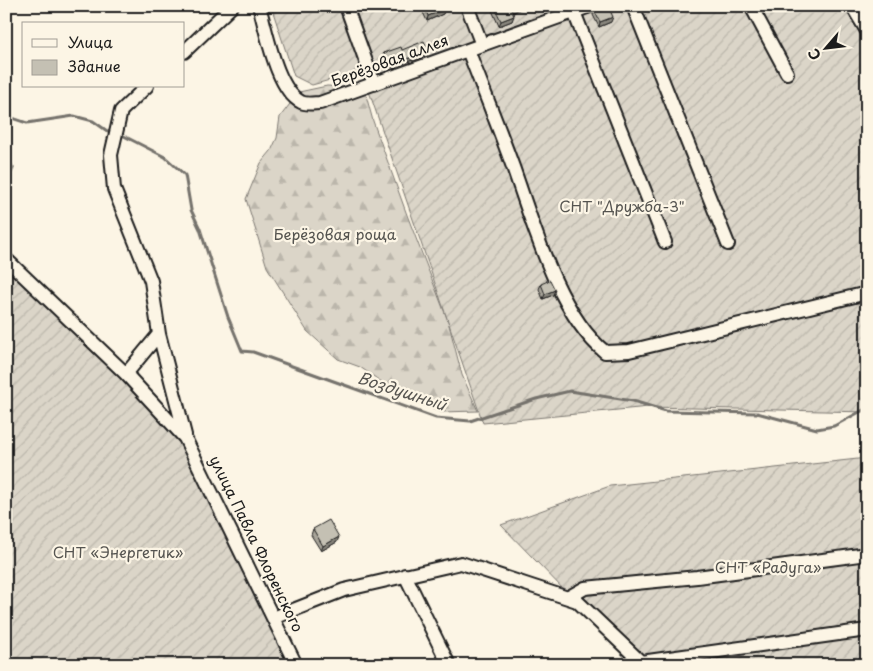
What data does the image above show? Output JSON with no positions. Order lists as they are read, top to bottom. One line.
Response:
{"streets":{"street":["Берёзовая аллея","улица Павла Флоренского"]},"water":["Воздушный"],"parks":["СНТ \"Дружба-3\"","Берёзовая роща","СНТ «Энергетик»","СНТ «Радуга»"],"legend":["Улица","Здание"],"north":"bottom left"}
